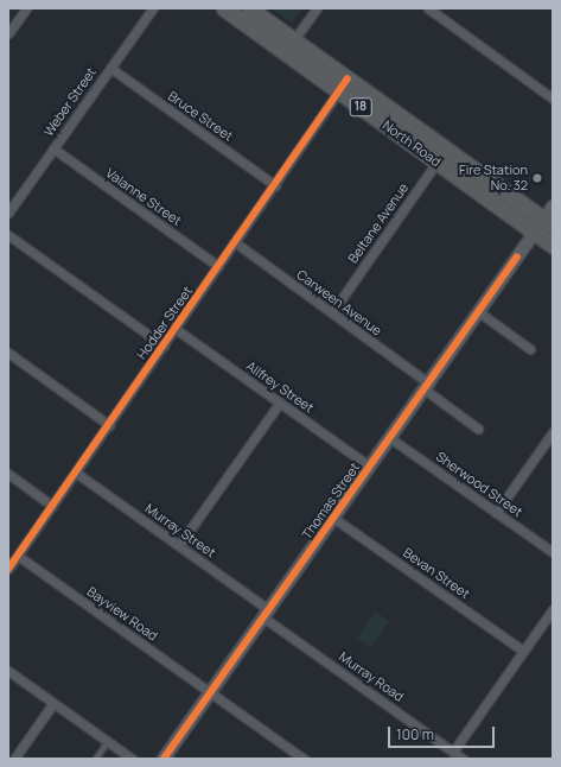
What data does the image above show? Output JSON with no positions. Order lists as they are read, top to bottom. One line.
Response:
{"streets":{"highway":["18","North Road"],"street":["Weber Street","Bruce Street","Valanne Street","Beltane Avenue","Carween Avenue","Hodder Street","Allfrey Street","Sherwood Street","Thomas Street","Murray Street","Bevan Street","Bayview Road","Murray Road"]},"crossings":[["Weber Street","Bruce Street"],["Weber Street","Valanne Street"],["Bruce Street","Hodder Street"],["North Road","Beltane Avenue"],["North Road","Hodder Street"],["North Road","Thomas Street"],["Valanne Street","Hodder Street"],["Beltane Avenue","Carween Avenue"],["Carween Avenue","Hodder Street"],["Carween Avenue","Thomas Street"],["Hodder Street","Allfrey Street"],["Hodder Street","Murray Street"],["Hodder Street","Bayview Road"],["Allfrey Street","Thomas Street"],["Sherwood Street","Thomas Street"],["Thomas Street","Murray Street"],["Thomas Street","Bevan Street"],["Thomas Street","Bayview Road"],["Thomas Street","Murray Road"],["Murray Street","Murray Road"]],"places":["Fire Station No. 32"],"scale_bar":"100 m"}
